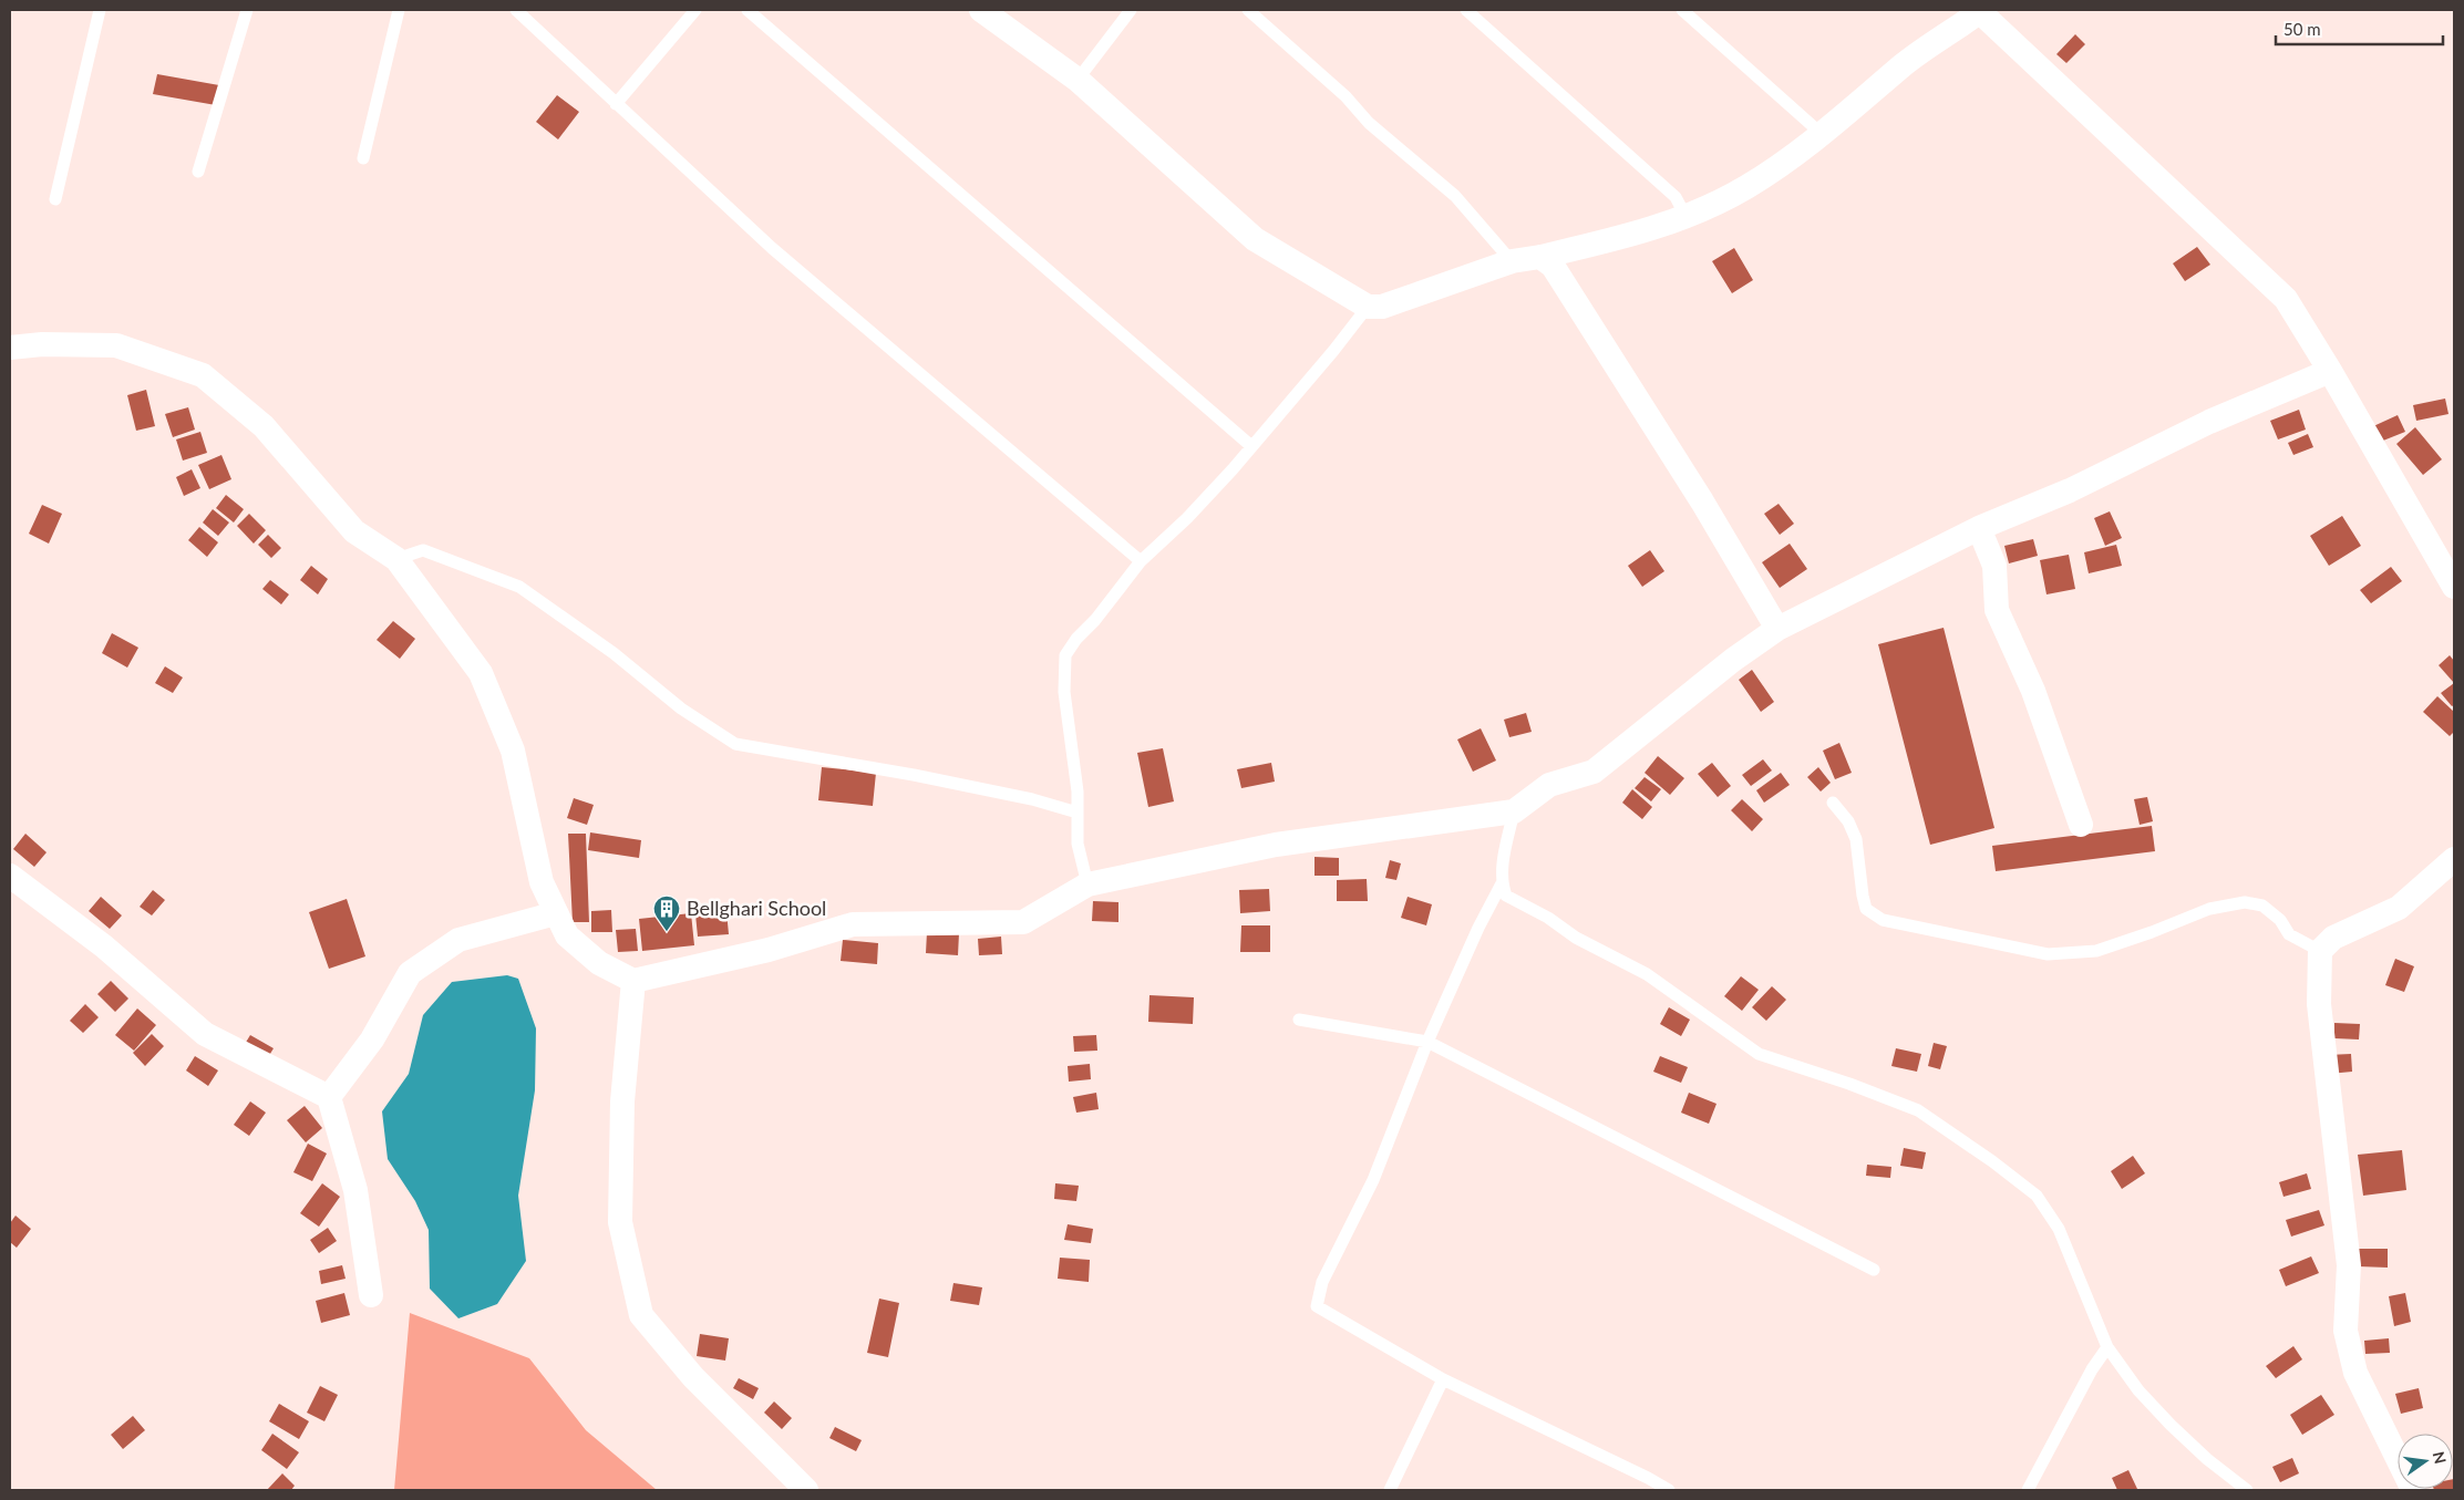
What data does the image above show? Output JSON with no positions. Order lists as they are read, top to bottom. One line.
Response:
{"places":{"building":["Bellghari School"]},"scale_bar":"50 m","north":"right"}
